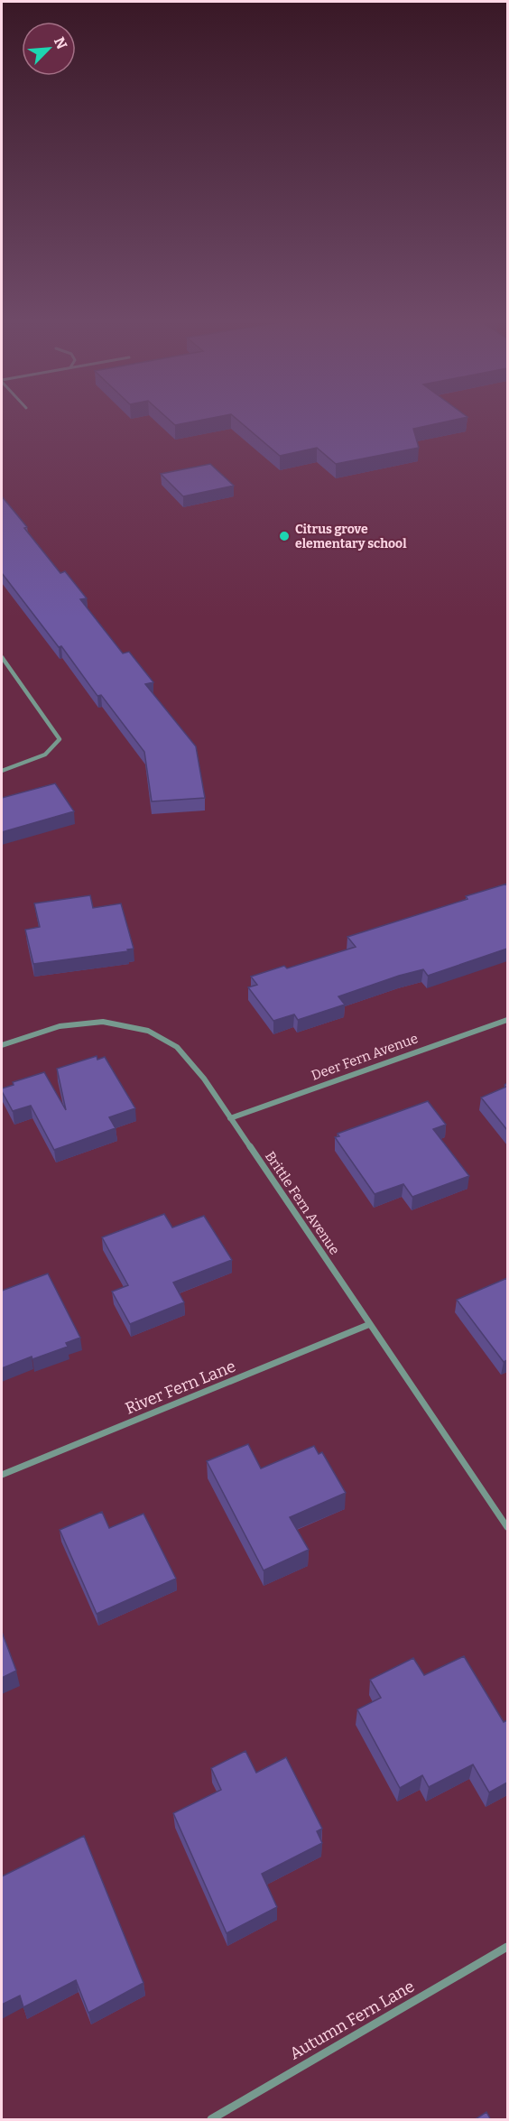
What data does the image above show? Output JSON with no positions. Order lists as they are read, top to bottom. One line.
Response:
{"streets":{"street":["Deer Fern Avenue","Brittle Fern Avenue","River Fern Lane","Autumn Fern Lane"]},"crossings":[["Deer Fern Avenue","Brittle Fern Avenue"],["Brittle Fern Avenue","River Fern Lane"]],"places":["Citrus grove elementary school"],"north":"top right"}
